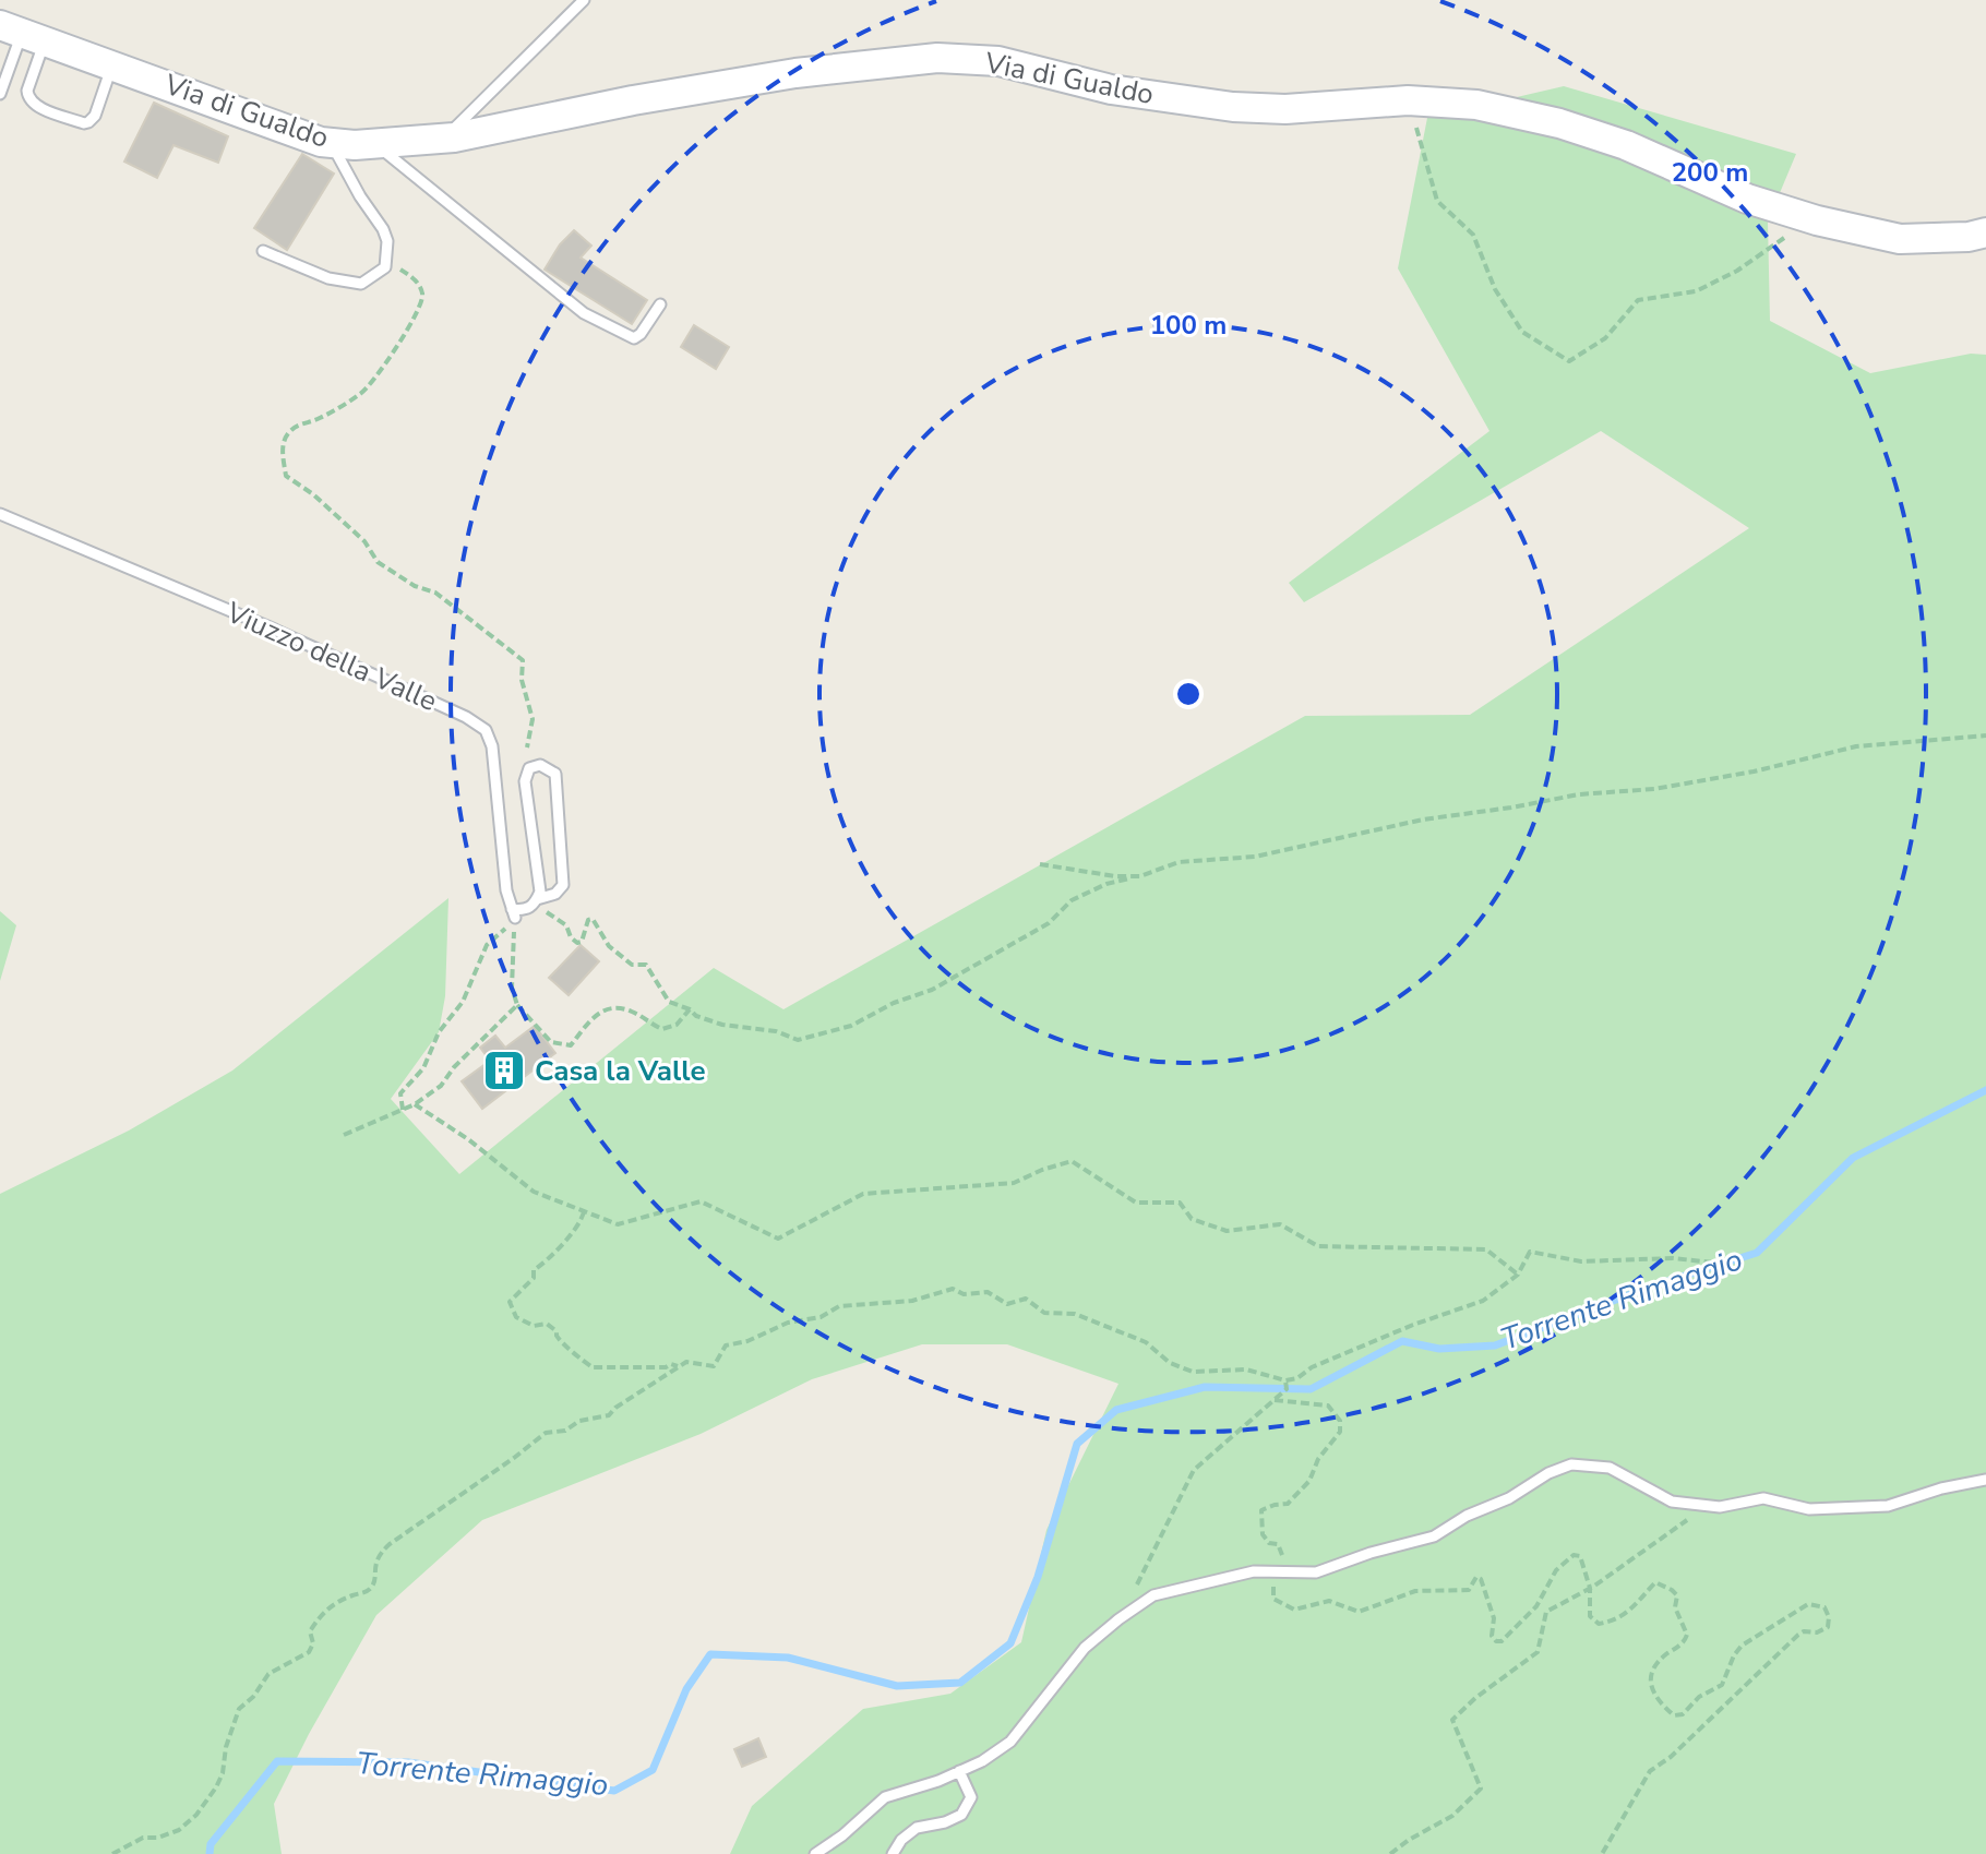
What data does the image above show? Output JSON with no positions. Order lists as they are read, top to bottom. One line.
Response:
{"streets":{"street":["Via di Gualdo"],"lane":["Viuzzo della Valle"]},"water":["Torrente Rimaggio"],"places":{"building":["Casa la Valle"]},"rings":["200 m","100 m"]}
